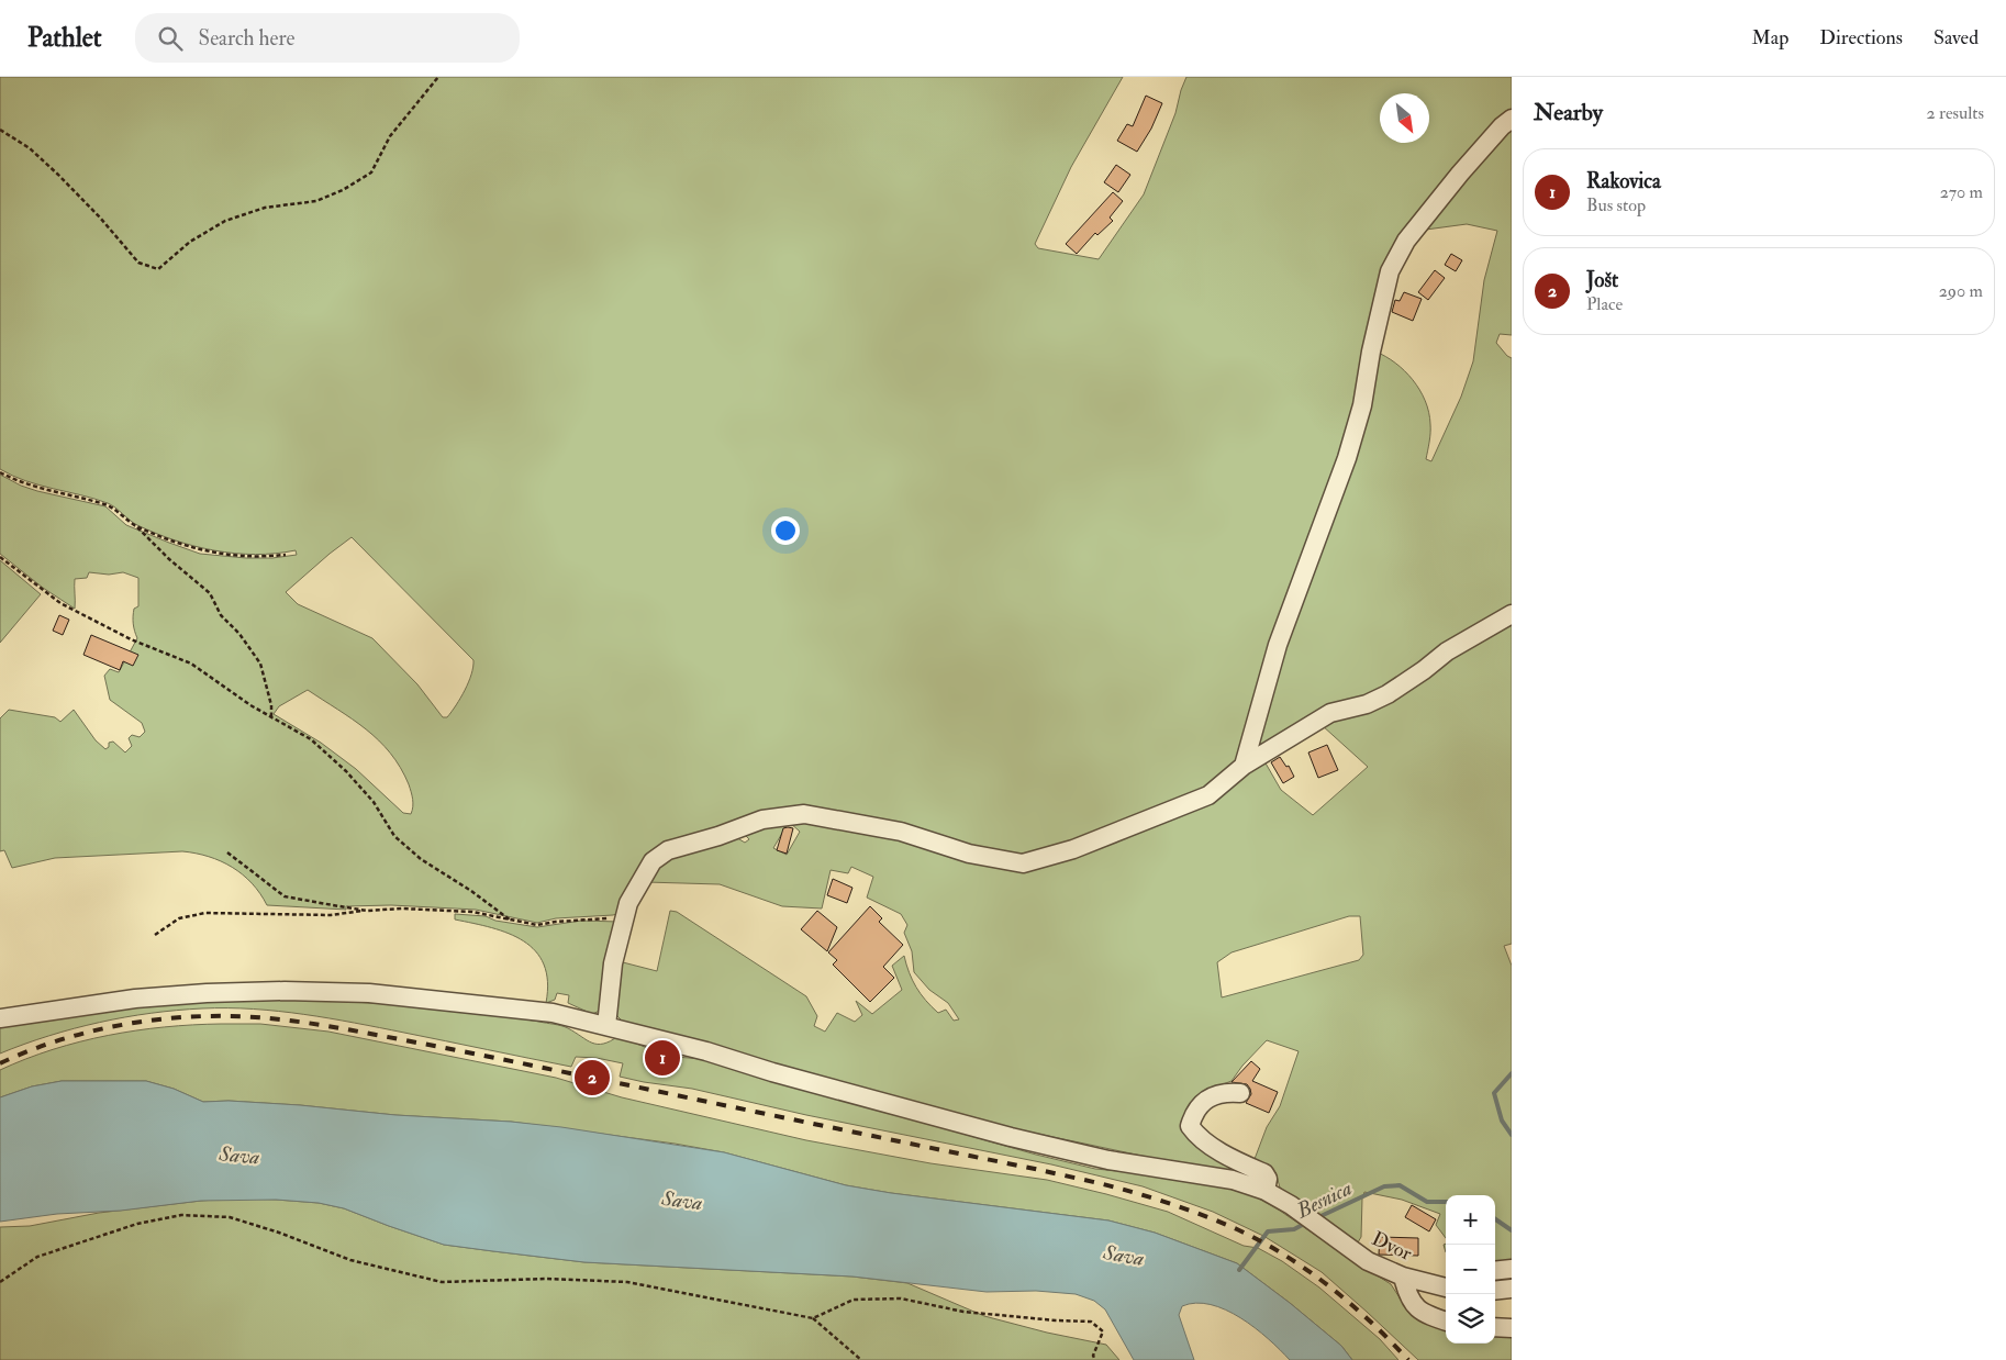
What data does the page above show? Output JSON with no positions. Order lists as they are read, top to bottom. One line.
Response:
{"streets":{"street":["Dvor"]},"water":["Sava","Besnica"],"north":"bottom right","page":{"header":"Pathlet","search":"Search here","nav":["Map","Directions","Saved"],"heading":["Nearby","2 results"],"list":[{"mark":"1","name":"Rakovica","note":"Bus stop","value":"270 m"},{"mark":"2","name":"Jošt","note":"Place","value":"290 m"}],"pins":["1","2"],"map_buttons":["+","−"]}}
